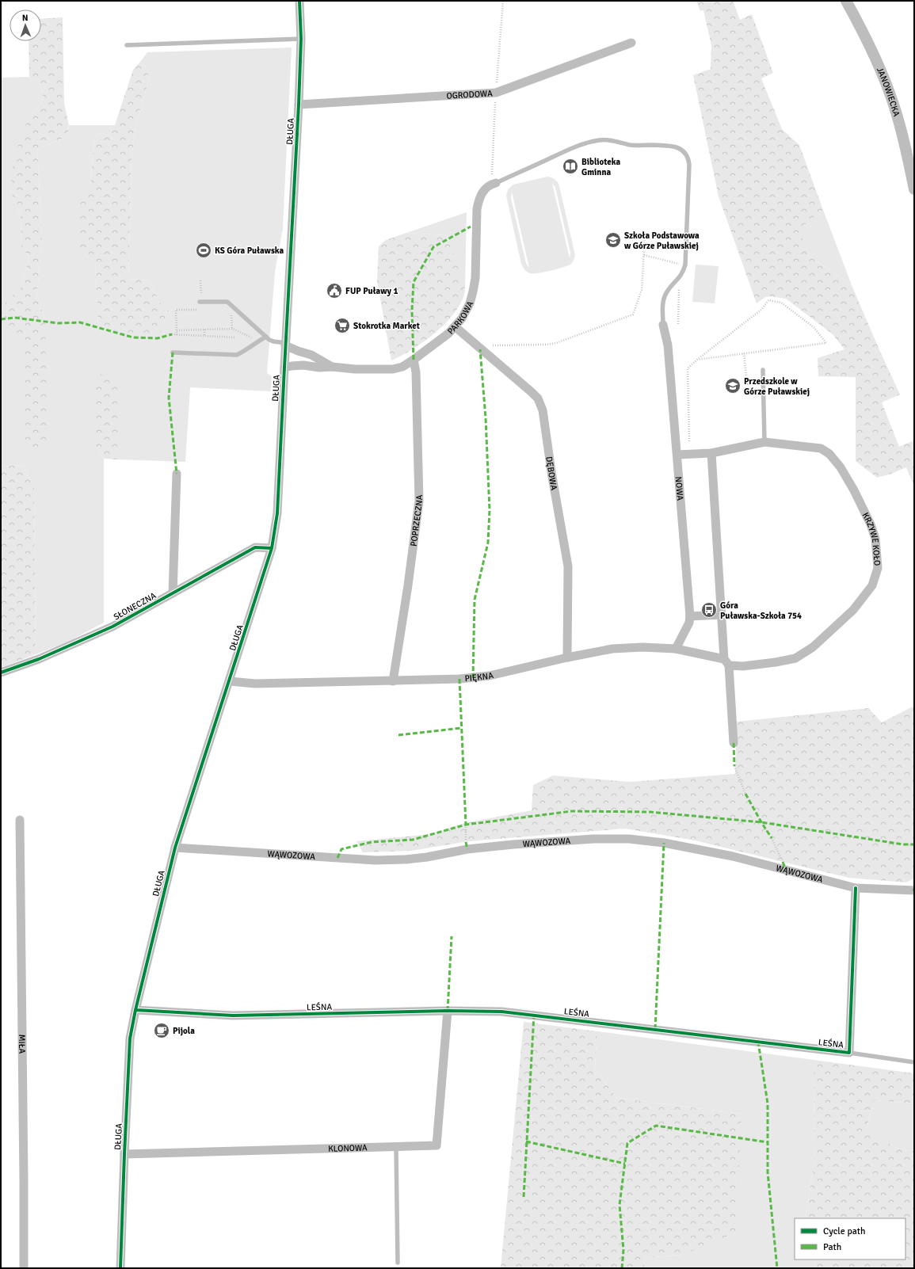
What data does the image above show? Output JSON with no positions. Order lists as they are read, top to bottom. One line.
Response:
{"streets":{"street":["JANOWIECKA","OGRODOWA","DŁUGA","PARKOWA","DĘBOWA","NOWA","POPRZECZNA","KRZYWE KOŁO","SŁONECZNA","PIĘKNA","WĄWOZOWA","LEŚNA","MIŁA","KLONOWA"]},"crossings":[["OGRODOWA","DŁUGA"],["DŁUGA","PARKOWA"],["DŁUGA","SŁONECZNA"],["DŁUGA","PIĘKNA"],["DŁUGA","WĄWOZOWA"],["DŁUGA","LEŚNA"],["DŁUGA","KLONOWA"],["PARKOWA","DĘBOWA"],["PARKOWA","POPRZECZNA"],["DĘBOWA","PIĘKNA"],["NOWA","KRZYWE KOŁO"],["NOWA","PIĘKNA"],["POPRZECZNA","PIĘKNA"],["KRZYWE KOŁO","PIĘKNA"],["WĄWOZOWA","LEŚNA"],["LEŚNA","KLONOWA"]],"places":{"library":["Biblioteka Gminna"],"school or university":["Szkoła Podstawowa w Górze Puławskiej","Przedszkole w Górze Puławskiej"],"sports":["KS Góra Puławska"],"public building":["FUP Puławy 1"],"supermarket":["Stokrotka Market"],"bus stop":["Góra Puławska-Szkoła 754"],"cafe":["Pijola"]},"legend":["Cycle path","Path"],"north":"top"}
